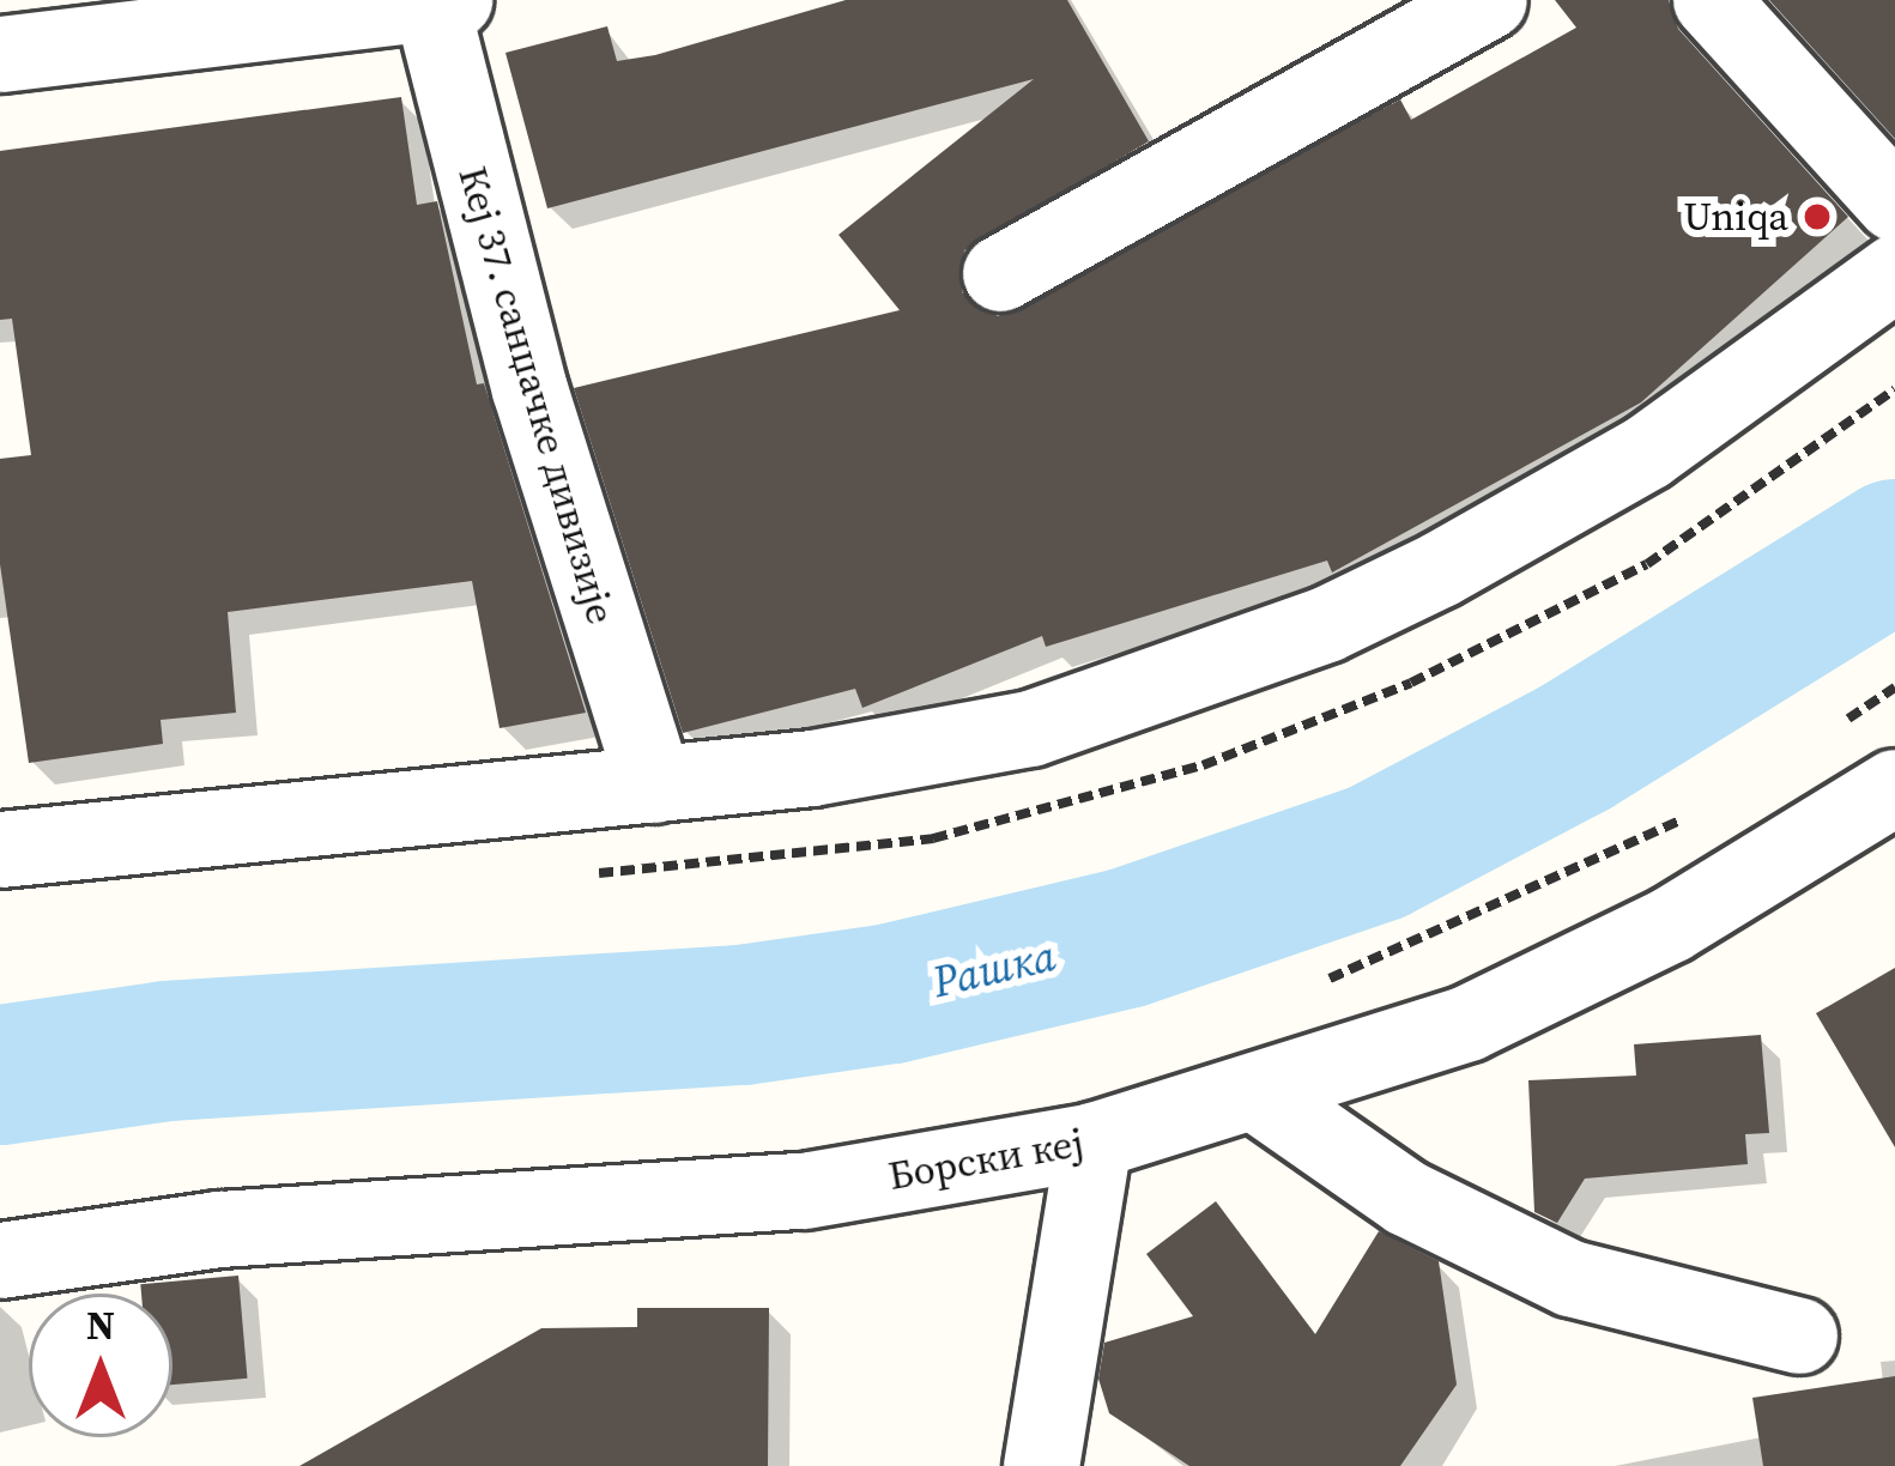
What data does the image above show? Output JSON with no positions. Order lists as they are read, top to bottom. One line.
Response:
{"streets":{"street":["Кеј 37. санџачке дивизије","Борски кеј"]},"water":["Рашка"],"places":["Uniqa"],"north":"top"}
